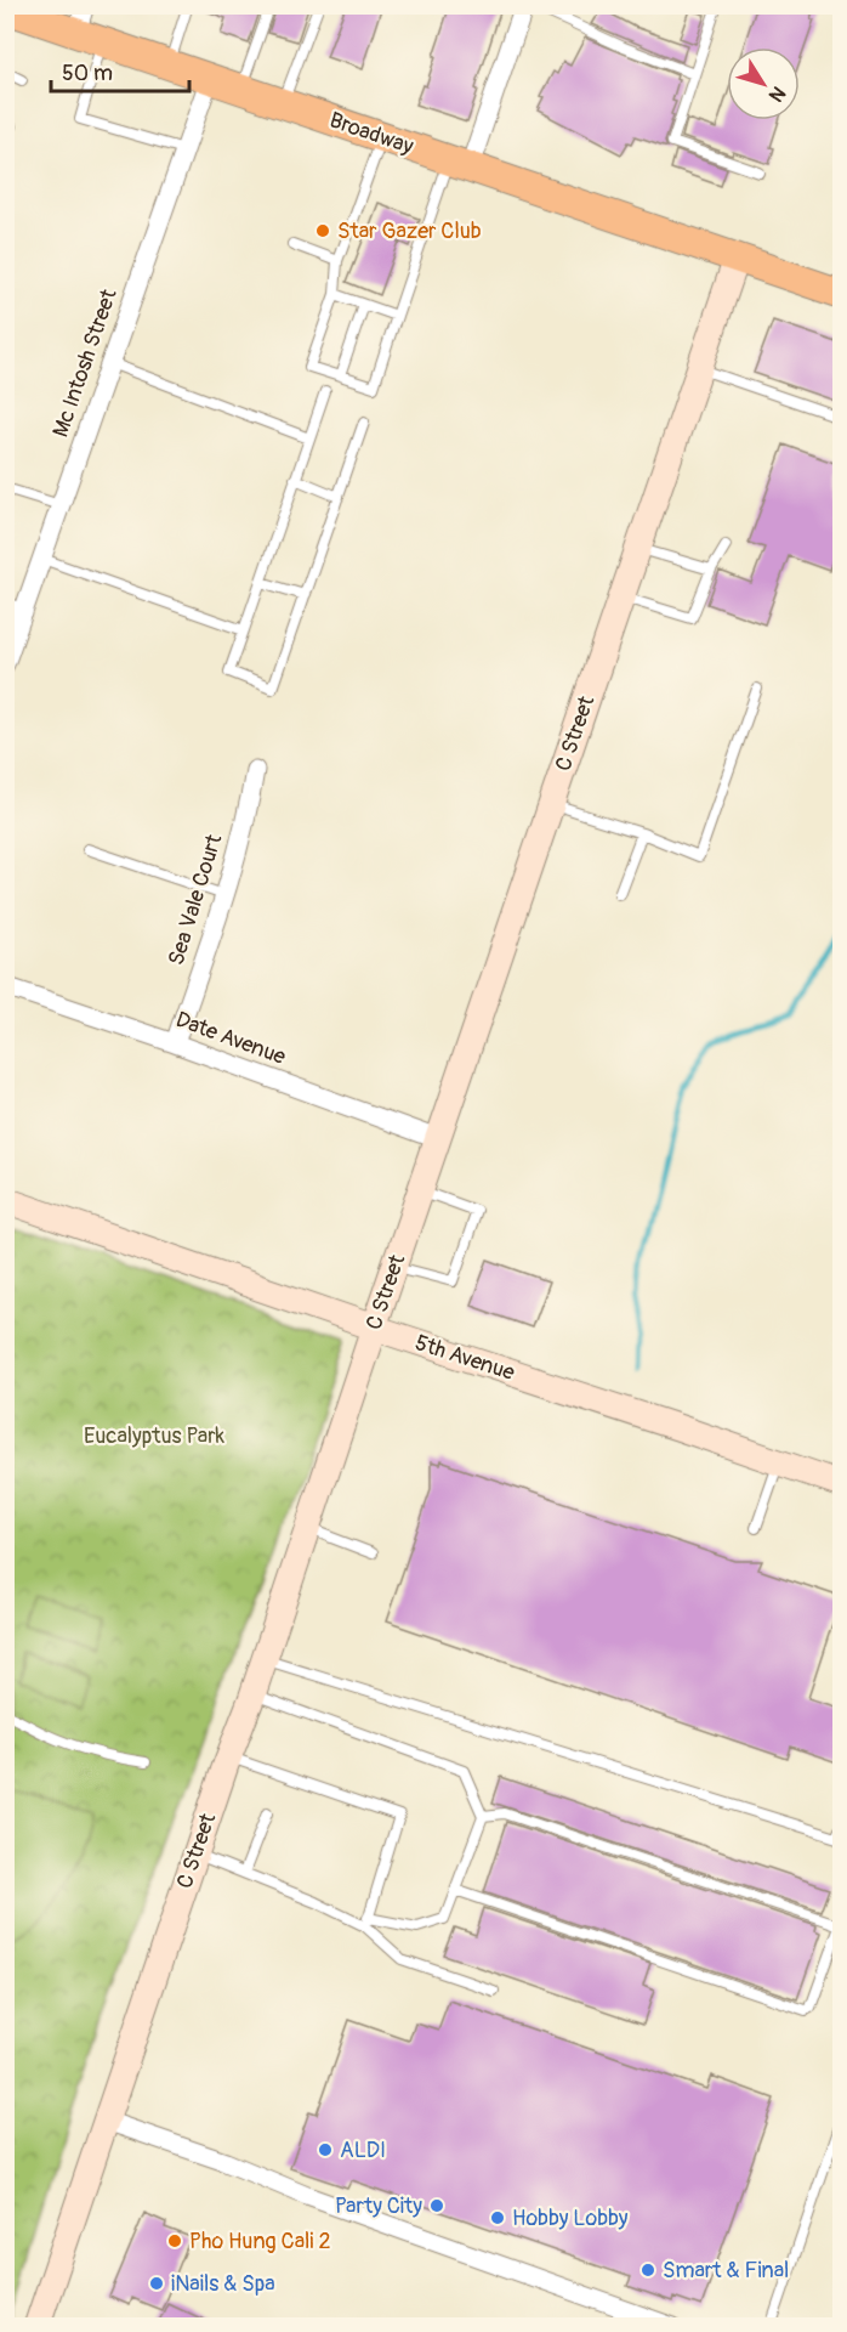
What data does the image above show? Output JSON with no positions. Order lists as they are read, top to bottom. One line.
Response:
{"streets":{"main road":["Broadway","C Street","5th Avenue"],"street":["Mc Intosh Street","Sea Vale Court","Date Avenue"]},"crossings":[["Broadway","Mc Intosh Street"],["Broadway","C Street"],["C Street","Date Avenue"],["C Street","5th Avenue"],["Sea Vale Court","Date Avenue"]],"parks":["Eucalyptus Park"],"places":["Star Gazer Club","ALDI","Party City","Hobby Lobby","Pho Hung Cali 2","Smart & Final","iNails & Spa"],"scale_bar":"50 m","north":"bottom right"}
